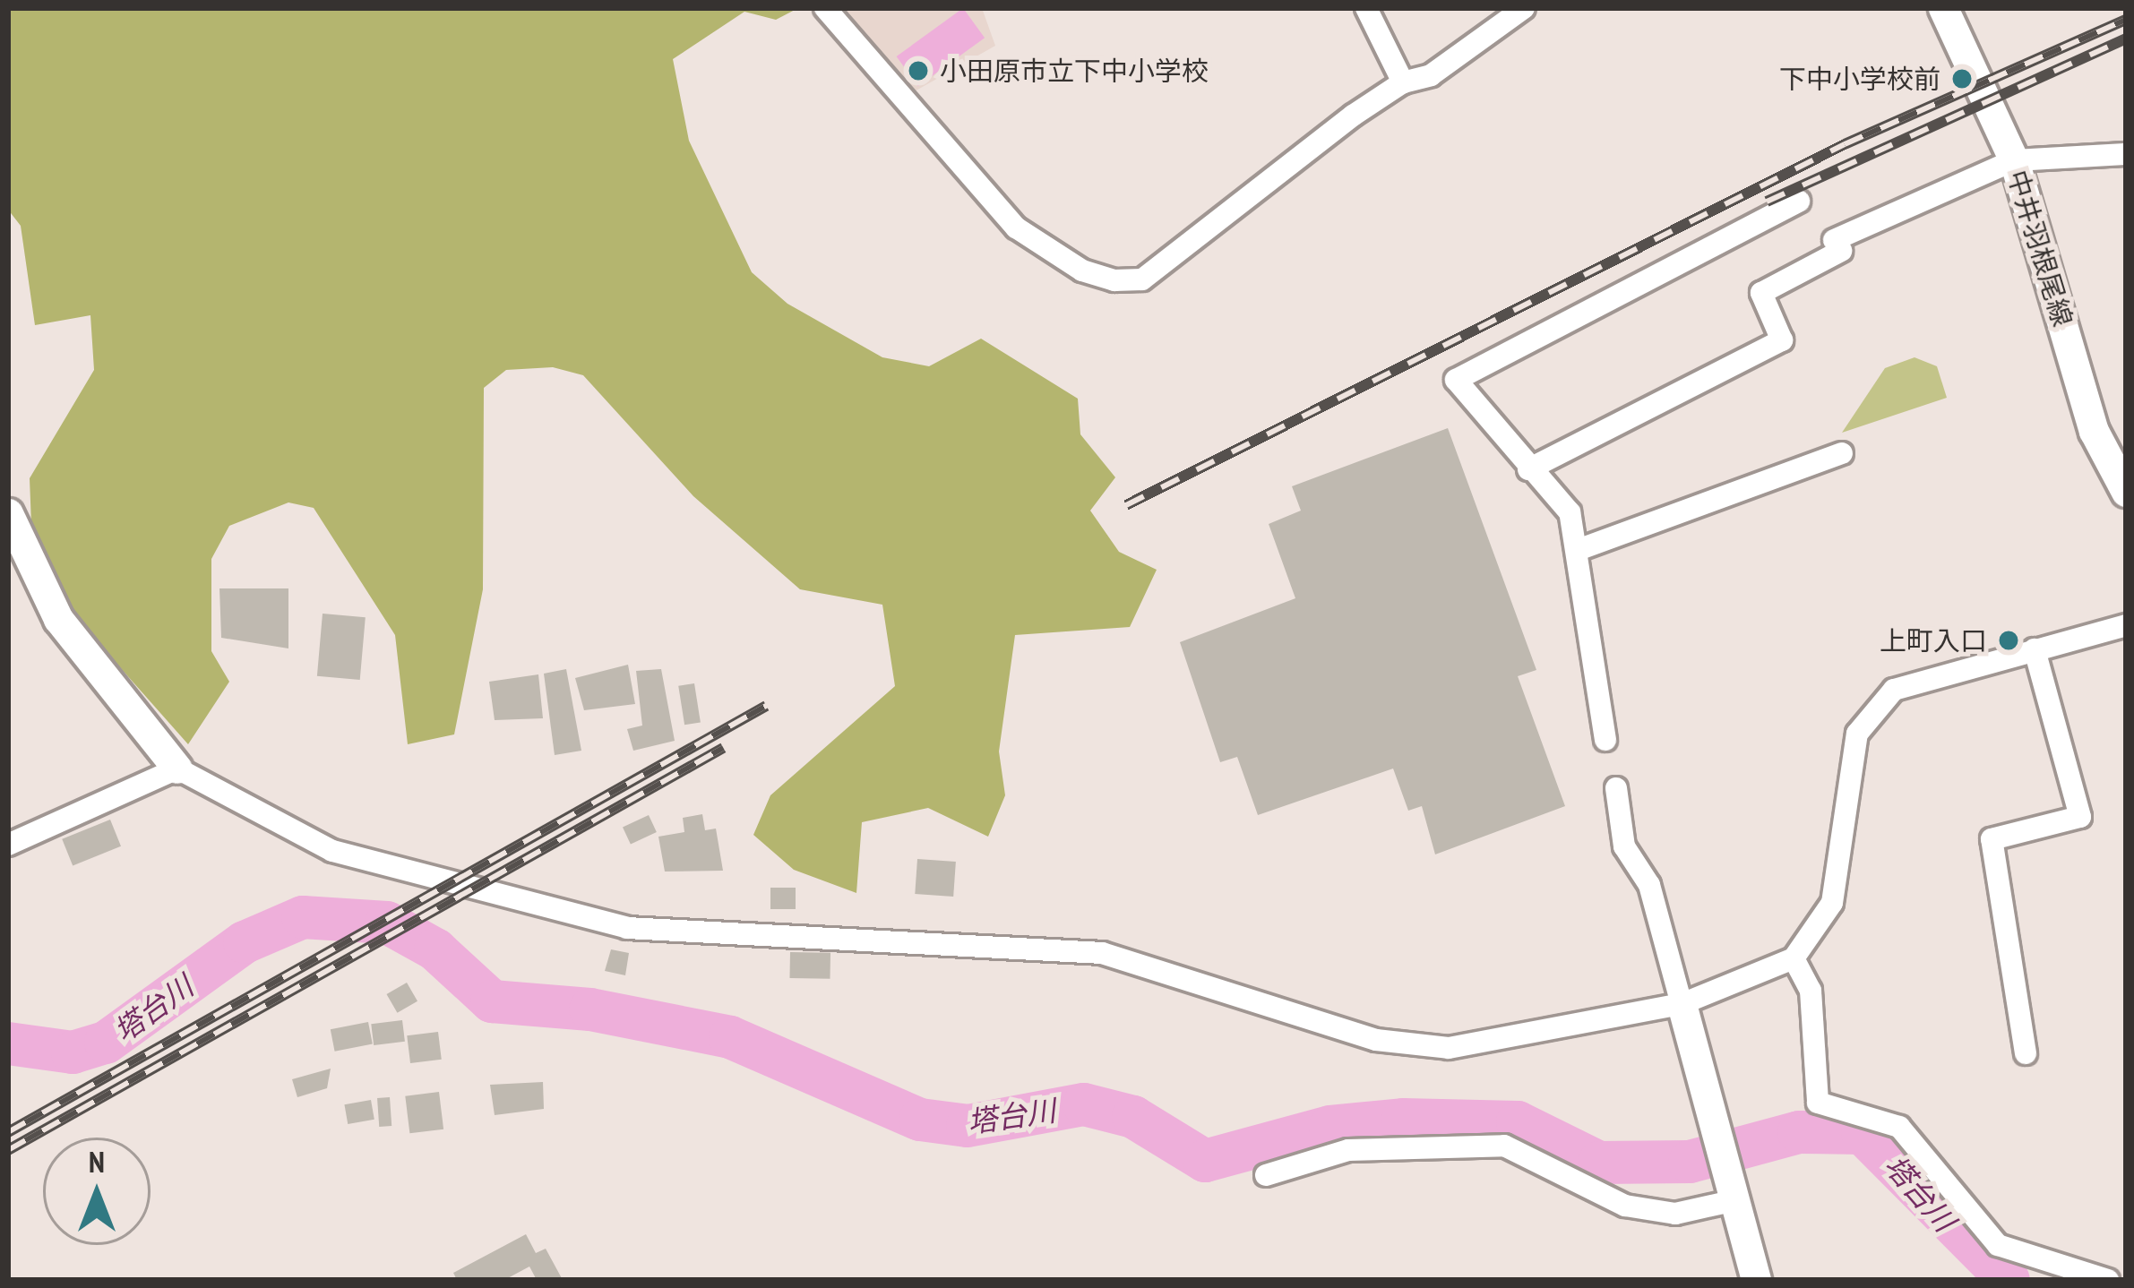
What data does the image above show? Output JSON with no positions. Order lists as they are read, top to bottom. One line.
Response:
{"streets":{"street":["中井羽根尾線"]},"water":["塔台川"],"places":["小田原市立下中小学校","下中小学校前","上町入口"],"north":"top"}
